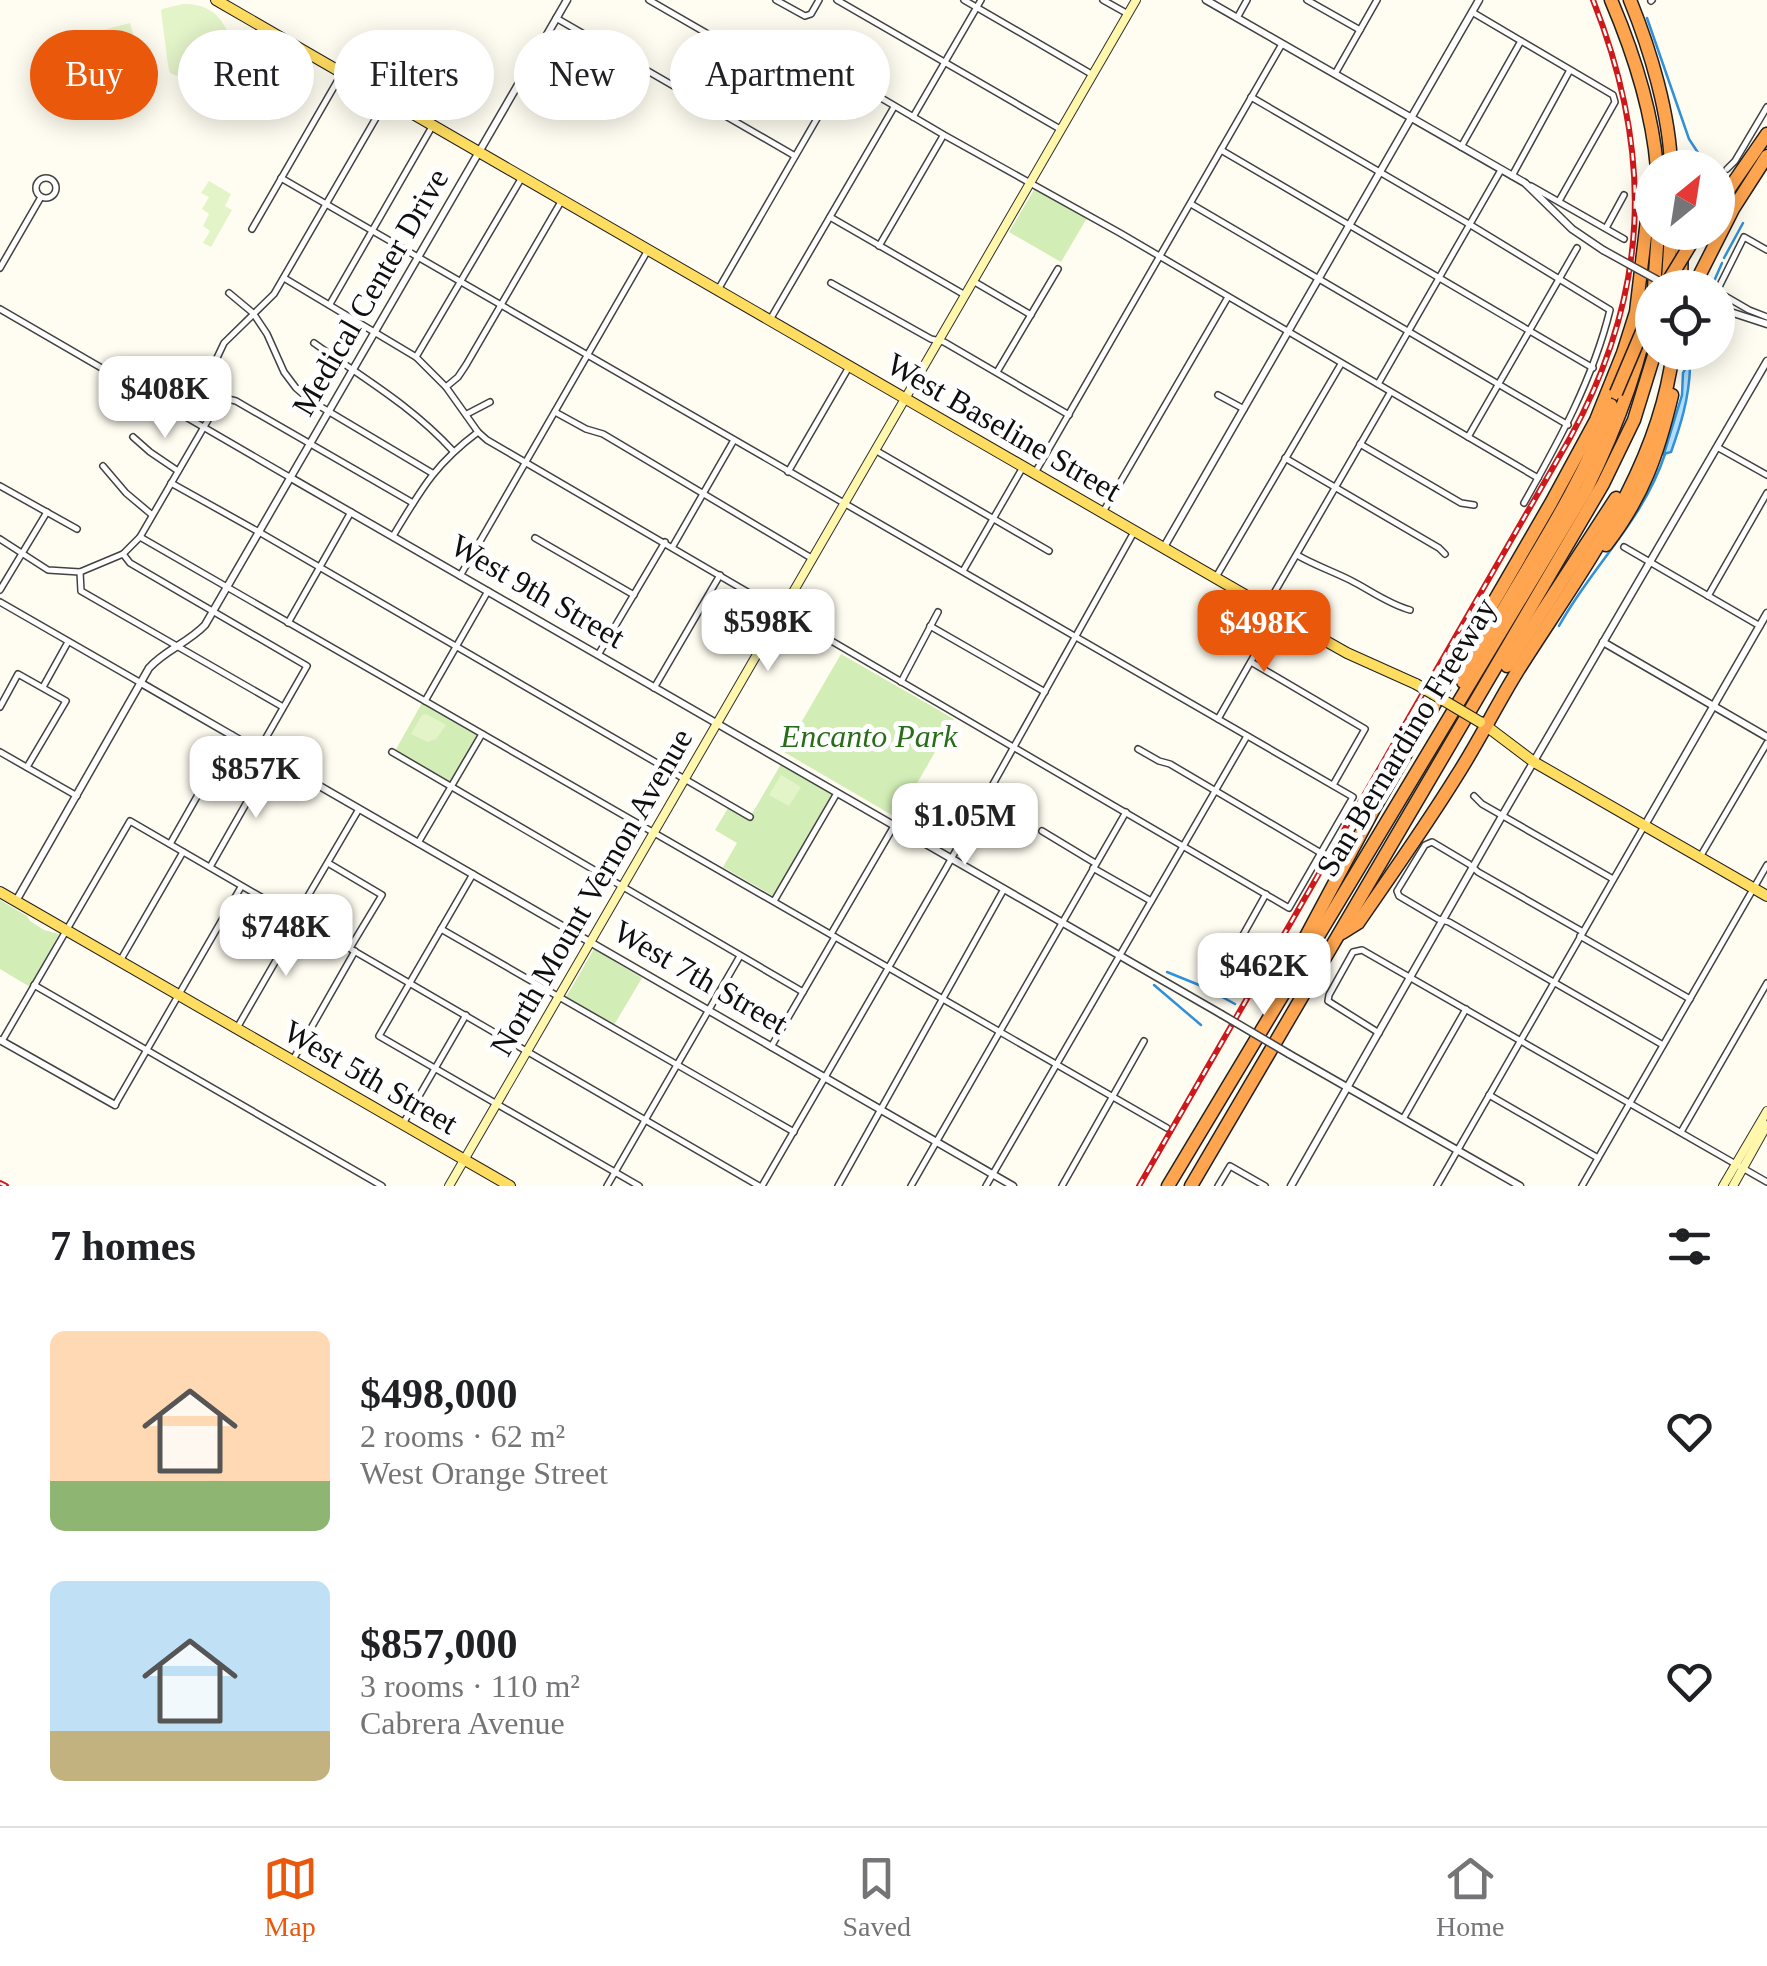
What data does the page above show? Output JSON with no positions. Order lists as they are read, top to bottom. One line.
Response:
{"streets":{"highway":["San Bernardino Freeway"],"main road":["West Baseline Street","North Mount Vernon Avenue","West 5th Street"],"street":["Medical Center Drive","West 9th Street","West 7th Street"]},"crossings":[["Medical Center Drive","West Baseline Street"],["Medical Center Drive","West 9th Street"],["Medical Center Drive","West 7th Street"],["Medical Center Drive","West 5th Street"],["West Baseline Street","North Mount Vernon Avenue"],["West 9th Street","North Mount Vernon Avenue"],["North Mount Vernon Avenue","West 7th Street"],["North Mount Vernon Avenue","West 5th Street"]],"parks":["Encanto Park"],"north":"top right","page":{"chip":["Buy","Rent","Filters","New","Apartment"],"price":["$408K","$598K","$498K","$857K","$1.05M","$748K","$462K"],"heading":"7 homes","list":[{"name":"$498,000","note":"2 rooms · 62 m² · West Orange Street"},{"name":"$857,000","note":"3 rooms · 110 m² · Cabrera Avenue"}],"tabs":["Map","Saved","Home"]}}
